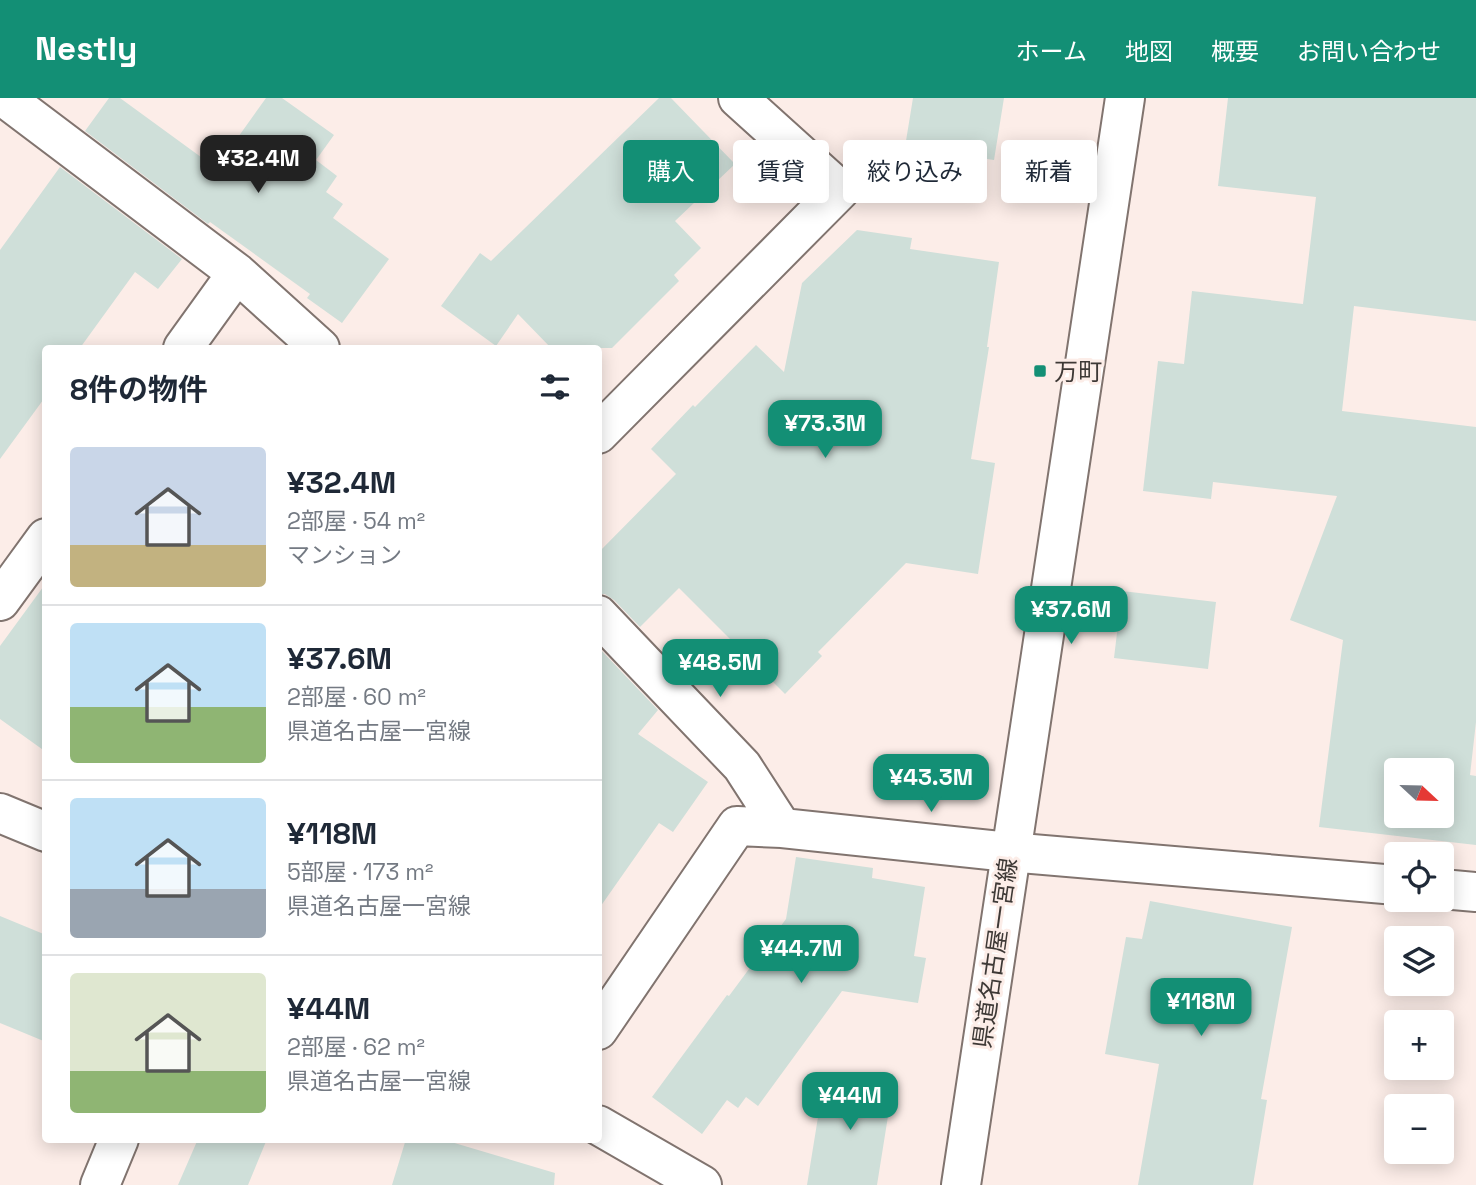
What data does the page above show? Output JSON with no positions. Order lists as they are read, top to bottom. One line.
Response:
{"streets":{"street":["県道名古屋一宮線"]},"places":{"transit":["万町"]},"north":"right","page":{"header":"Nestly","nav":["ホーム","地図","概要","お問い合わせ"],"price":["¥32.4M","¥73.3M","¥37.6M","¥48.5M","¥43.3M","¥44.7M","¥118M","¥44M"],"chip":["購入","賃貸","絞り込み","新着"],"heading":"8件の物件","list":[{"name":"¥32.4M","note":"2部屋 · 54 m² · マンション"},{"name":"¥37.6M","note":"2部屋 · 60 m² · 県道名古屋一宮線"},{"name":"¥118M","note":"5部屋 · 173 m² · 県道名古屋一宮線"},{"name":"¥44M","note":"2部屋 · 62 m² · 県道名古屋一宮線"}],"map_buttons":["+","−"]}}
